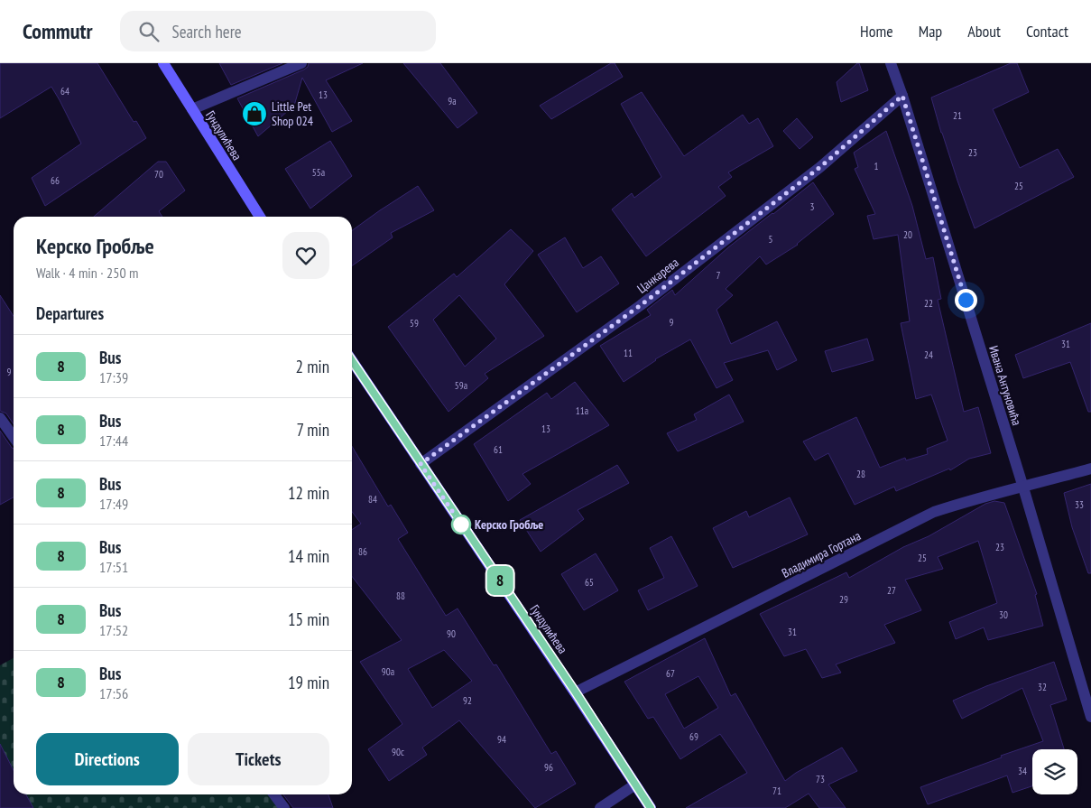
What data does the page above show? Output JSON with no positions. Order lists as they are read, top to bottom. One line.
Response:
{"streets":{"street":["Гундулићева","Цанкарева","Ивана Антуновића","Владимира Гортана"]},"crossings":[["Гундулићева","Цанкарева"],["Гундулићева","Владимира Гортана"],["Цанкарева","Ивана Антуновића"],["Ивана Антуновића","Владимира Гортана"]],"places":{"shop":["Little Pet Shop 024"],"other":["Керско Гробље"]},"lines":["bus line 8"],"house_numbers":["64","13","9a","21","23","1","55a","70","66","25","3","20","5","7","22","9","59","31","11","24","9","59a","11a","13","61","28","84","33","23","86","25","65","27","88","29","30","31","90","90a","67","32","92","69","94","90c","96","34","73","71"],"page":{"header":"Commutr","search":"Search here","nav":["Home","Map","About","Contact"],"on_map":"8","heading":[["Керско Гробље","Walk · 4 min · 250 m"],"Departures"],"list":[{"mark":"8","name":"Bus","note":"17:39","value":"2 min"},{"mark":"8","name":"Bus","note":"17:44","value":"7 min"},{"mark":"8","name":"Bus","note":"17:49","value":"12 min"},{"mark":"8","name":"Bus","note":"17:51","value":"14 min"},{"mark":"8","name":"Bus","note":"17:52","value":"15 min"},{"mark":"8","name":"Bus","note":"17:56","value":"19 min"}],"buttons":["Directions","Tickets"]}}
